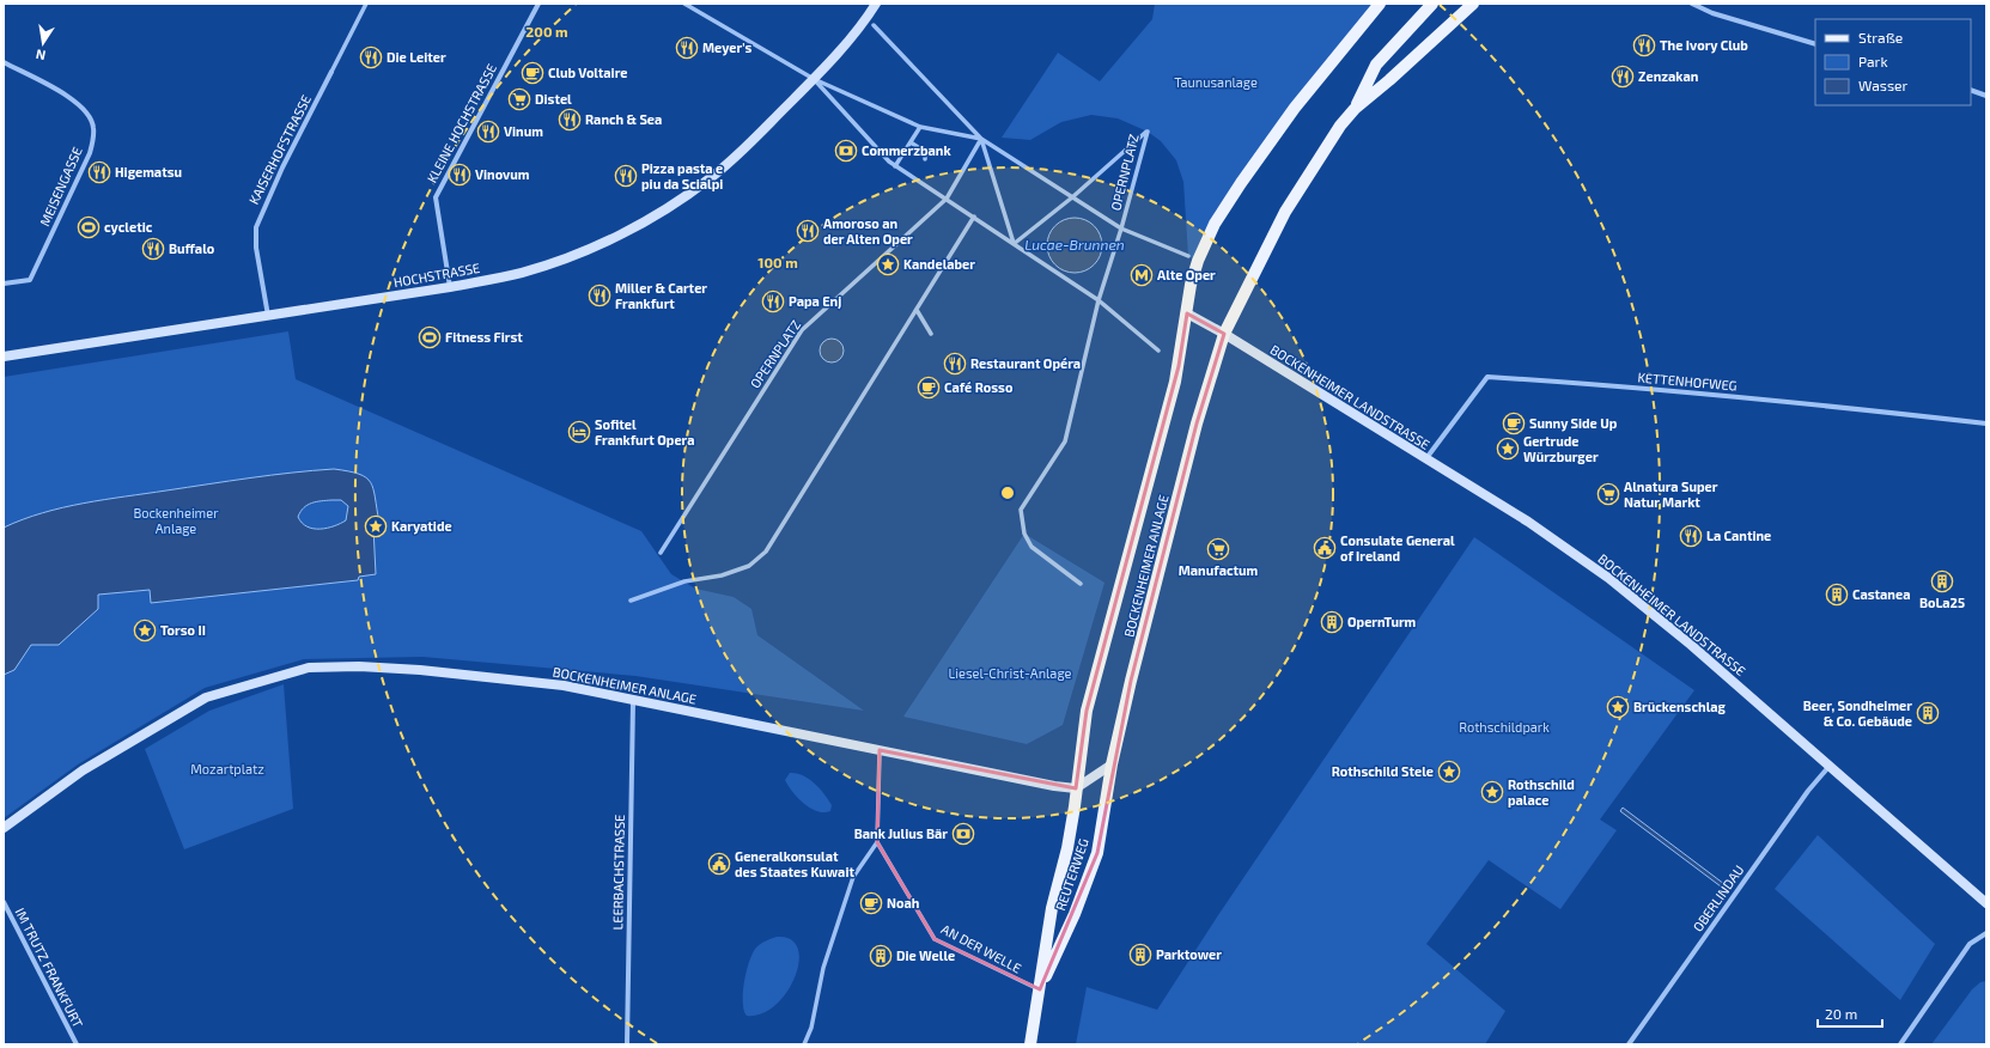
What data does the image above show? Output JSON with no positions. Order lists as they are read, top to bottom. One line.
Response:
{"streets":{"main road":["HOCHSTRASSE","BOCKENHEIMER LANDSTRASSE","BOCKENHEIMER ANLAGE","REUTERWEG"],"street":["KLEINE HOCHSTRASSE","KAISERHOFSTRASSE","OPERNPLATZ","MEISENGASSE","KETTENHOFWEG","LEERBACHSTRASSE","OBERLINDAU","AN DER WELLE","IM TRUTZ FRANKFURT"]},"crossings":[["KLEINE HOCHSTRASSE","HOCHSTRASSE"],["KAISERHOFSTRASSE","HOCHSTRASSE"],["OPERNPLATZ","HOCHSTRASSE"],["KETTENHOFWEG","BOCKENHEIMER LANDSTRASSE"],["BOCKENHEIMER LANDSTRASSE","BOCKENHEIMER ANLAGE"],["BOCKENHEIMER LANDSTRASSE","OBERLINDAU"],["BOCKENHEIMER ANLAGE","LEERBACHSTRASSE"],["BOCKENHEIMER ANLAGE","REUTERWEG"],["REUTERWEG","AN DER WELLE"]],"water":["Lucae-Brunnen"],"parks":["Taunusanlage","Bockenheimer Anlage","Liesel-Christ-Anlage","Rothschildpark","Mozartplatz"],"places":{"restaurant":["The Ivory Club","Meyer's","Die Leiter","Zenzakan","Ranch & Sea","Vinum","Higematsu","Vinovum","Pizza pasta e piu da Scialpi","Amoroso an der Alten Oper","Buffalo","Miller & Carter Frankfurt","Papa Enj","Restaurant Opéra","La Cantine"],"cafe":["Club Voltaire","Café Rosso","Sunny Side Up","Noah"],"supermarket":["Distel","Alnatura Super Natur Markt","Manufactum"],"bank":["Commerzbank","Bank Julius Bär"],"sports":["cycletic","Fitness First"],"place":["Kandelaber","Gertrude Würzburger","Karyatide","Torso II","Brückenschlag","Rothschild Stele","Rothschild palace"],"metro station":["Alte Oper"],"hotel":["Sofitel Frankfurt Opera"],"public building":["Consulate General of Ireland","Generalkonsulat des Staates Kuwait"],"building":["BoLa25","Castanea","OpernTurm","Beer, Sondheimer & Co. Gebäude","Parktower","Die Welle"]},"legend":["Straße","Park","Wasser"],"scale_bar":"20 m","north":"bottom","rings":["200 m","100 m"]}
